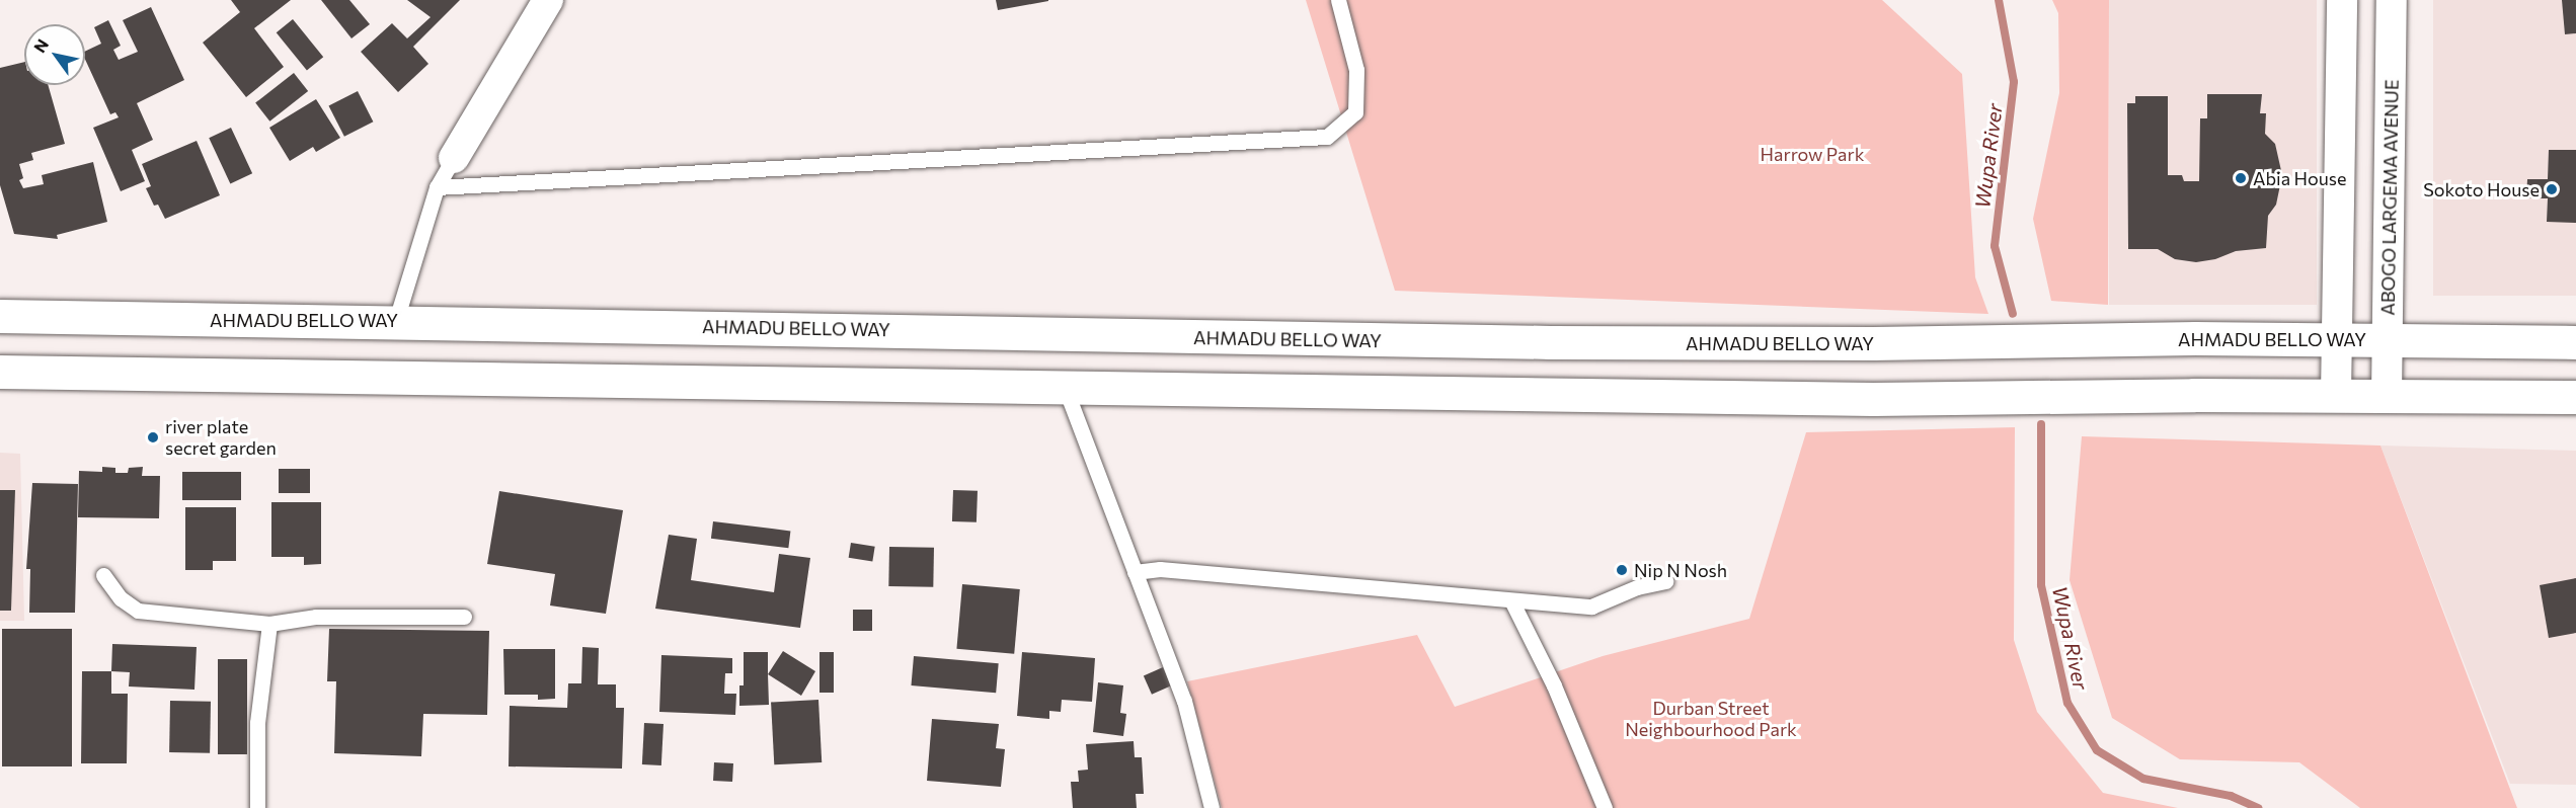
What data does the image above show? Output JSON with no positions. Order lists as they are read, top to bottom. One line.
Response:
{"streets":{"main road":["AHMADU BELLO WAY"],"street":["ABOGO LARGEMA AVENUE"]},"crossings":[["ABOGO LARGEMA AVENUE","AHMADU BELLO WAY"]],"water":["Wupa River"],"parks":["Harrow Park","Durban Street Neighbourhood Park"],"places":["Abia House","Sokoto House","river plate secret garden","Nip N Nosh"],"north":"top left"}
